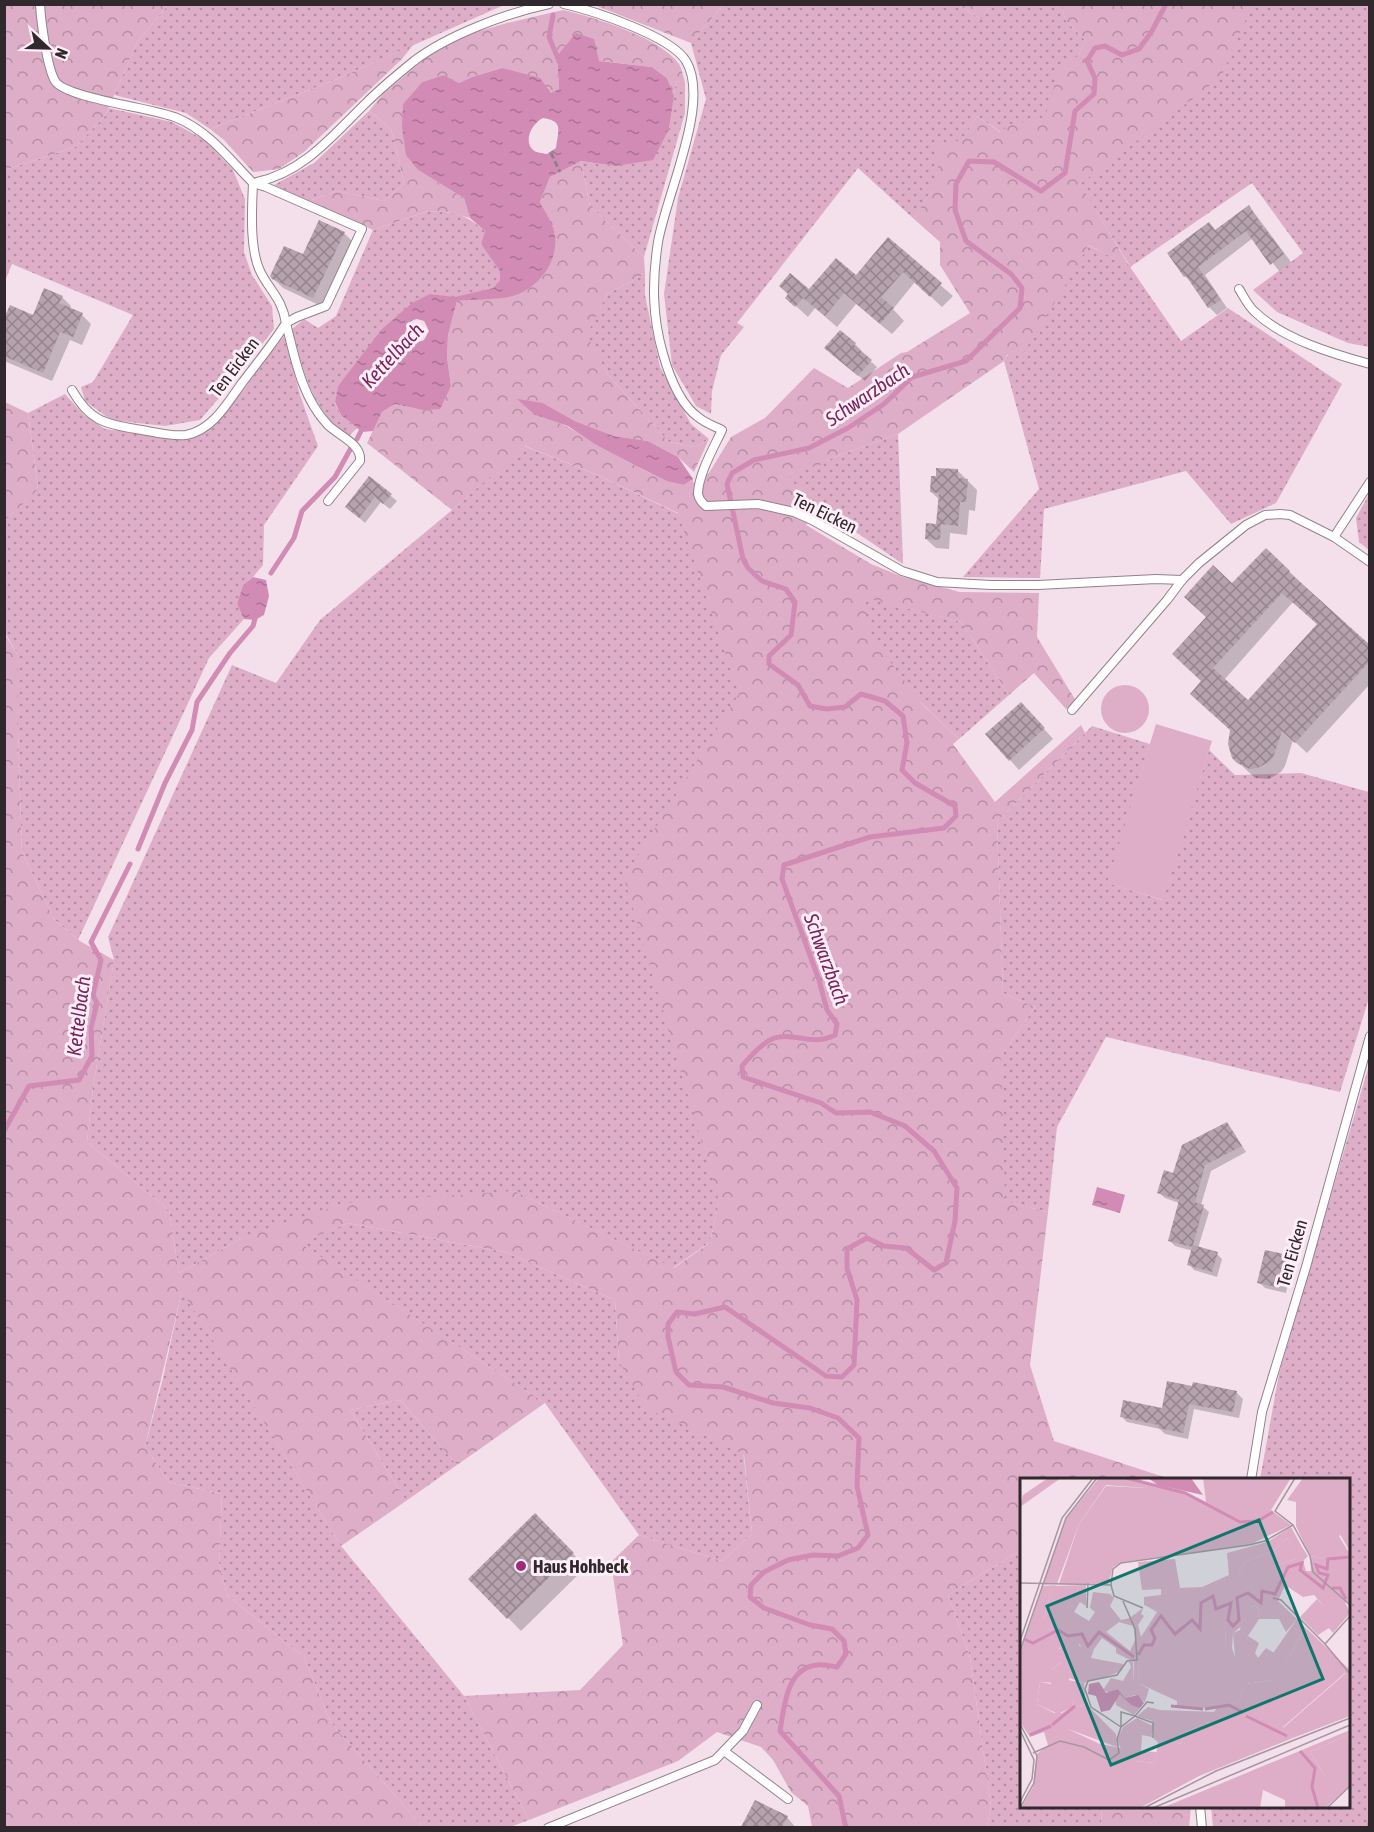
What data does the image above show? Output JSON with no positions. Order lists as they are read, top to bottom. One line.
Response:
{"streets":{"lane":["Ten Eicken"]},"water":["Kettelbach","Schwarzbach"],"places":["Haus Hohbeck"],"north":"right"}
